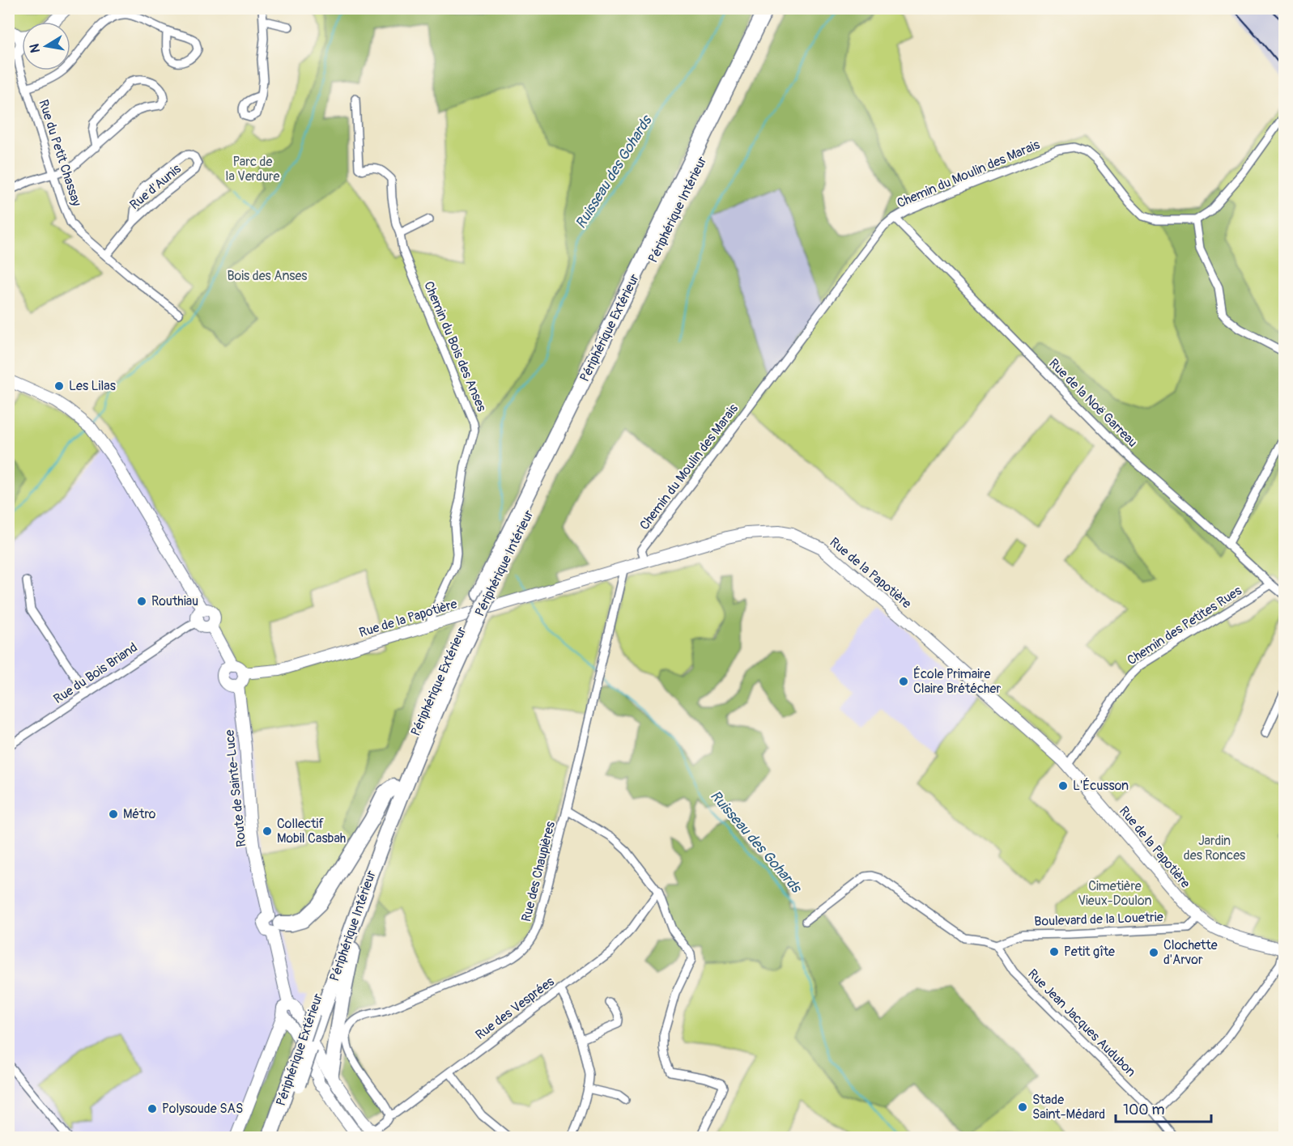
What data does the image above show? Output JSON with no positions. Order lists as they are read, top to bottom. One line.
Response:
{"streets":{"highway":["Périphérique Intérieur","Périphérique Extérieur"],"street":["Rue du Petit Chassay","Chemin du Moulin des Marais","Rue d'Aunis","Chemin du Bois des Anses","Rue de la Noë Garreau","Rue de la Papotière","Chemin des Petites Rues","Rue du Bois Briand","Route de Sainte-Luce","Rue des Chaupières","Boulevard de la Louetrie","Rue des Vesprées","Rue Jean Jacques Audubon"]},"crossings":[["Rue du Petit Chassay","Rue d'Aunis"],["Chemin du Moulin des Marais","Rue de la Noë Garreau"],["Chemin du Moulin des Marais","Rue de la Papotière"],["Périphérique Intérieur","Périphérique Extérieur"],["Chemin du Bois des Anses","Rue de la Papotière"],["Rue de la Noë Garreau","Chemin des Petites Rues"],["Rue de la Papotière","Chemin des Petites Rues"],["Rue de la Papotière","Route de Sainte-Luce"],["Rue de la Papotière","Rue des Chaupières"],["Rue de la Papotière","Boulevard de la Louetrie"],["Rue des Chaupières","Rue des Vesprées"],["Boulevard de la Louetrie","Rue Jean Jacques Audubon"]],"water":["Ruisseau des Gohards"],"parks":["Parc de la Verdure","Bois des Anses","Jardin des Ronces","Cimetière Vieux-Doulon"],"places":["Les Lilas","Routhiau","École Primaire Claire Brétécher","L'Écusson","Métro","Collectif Mobil Casbah","Petit gîte","Clochette d'Arvor","Stade Saint-Médard","Polysoude SAS"],"scale_bar":"100 m","north":"left"}
